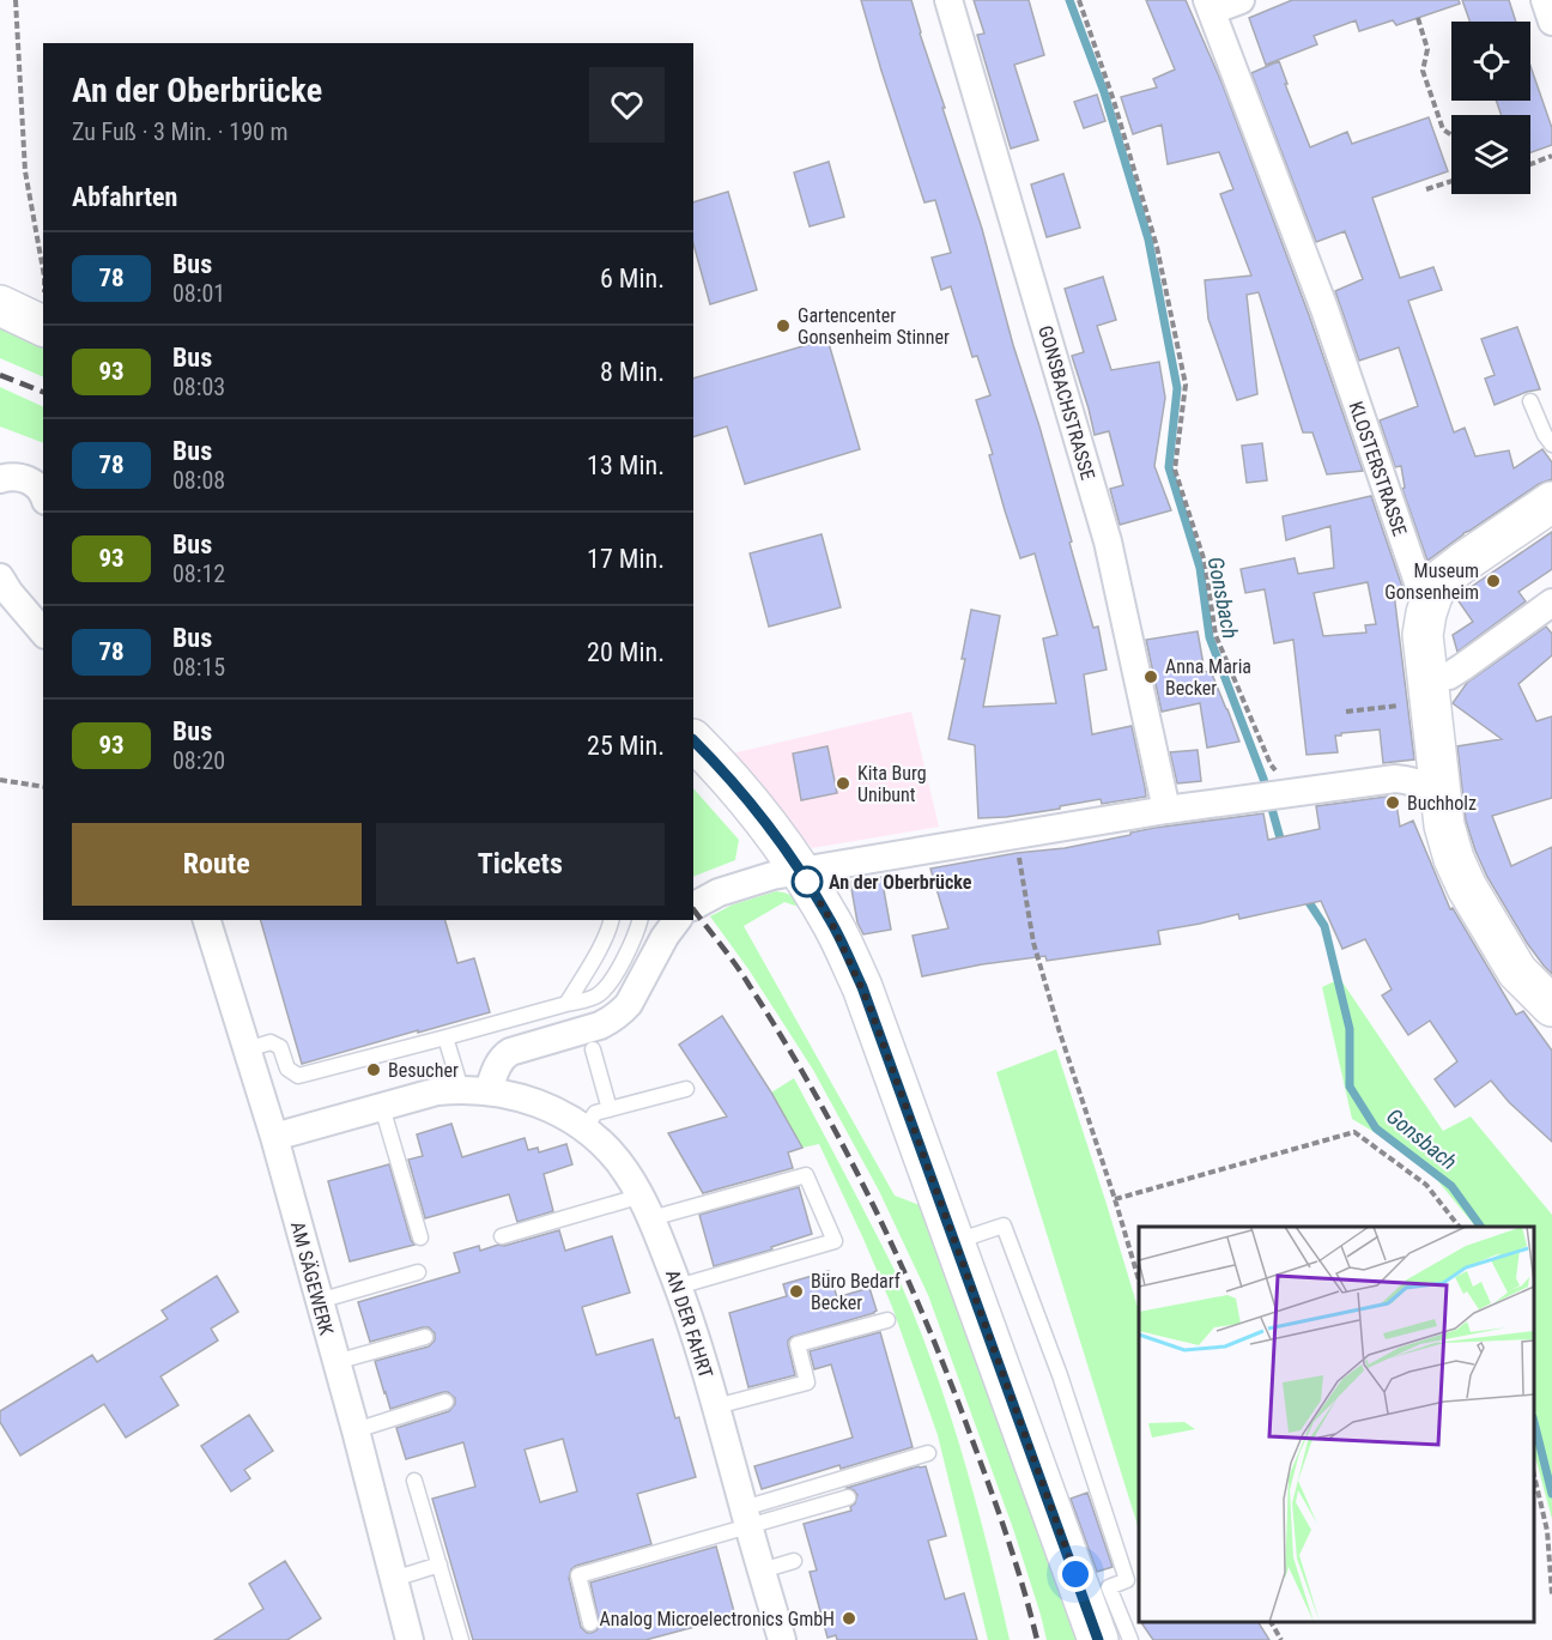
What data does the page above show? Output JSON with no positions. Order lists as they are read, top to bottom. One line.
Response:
{"streets":{"street":["GONSBACHSTRASSE","KLOSTERSTRASSE","AM SÄGEWERK","AN DER FAHRT"]},"crossings":[["AM SÄGEWERK","AN DER FAHRT"]],"water":["Gonsbach"],"places":["Gartencenter Gonsenheim Stinner","Museum Gonsenheim","Anna Maria Becker","Kita Burg Unibunt","Buchholz","An der Oberbrücke","Besucher","Büro Bedarf Becker","Analog Microelectronics GmbH"],"lines":["bus line 78"],"page":{"heading":[["An der Oberbrücke","Zu Fuß · 3 Min. · 190 m"],"Abfahrten"],"list":[{"mark":"78","name":"Bus","note":"08:01","value":"6 Min."},{"mark":"93","name":"Bus","note":"08:03","value":"8 Min."},{"mark":"78","name":"Bus","note":"08:08","value":"13 Min."},{"mark":"93","name":"Bus","note":"08:12","value":"17 Min."},{"mark":"78","name":"Bus","note":"08:15","value":"20 Min."},{"mark":"93","name":"Bus","note":"08:20","value":"25 Min."}],"buttons":["Route","Tickets"]}}
